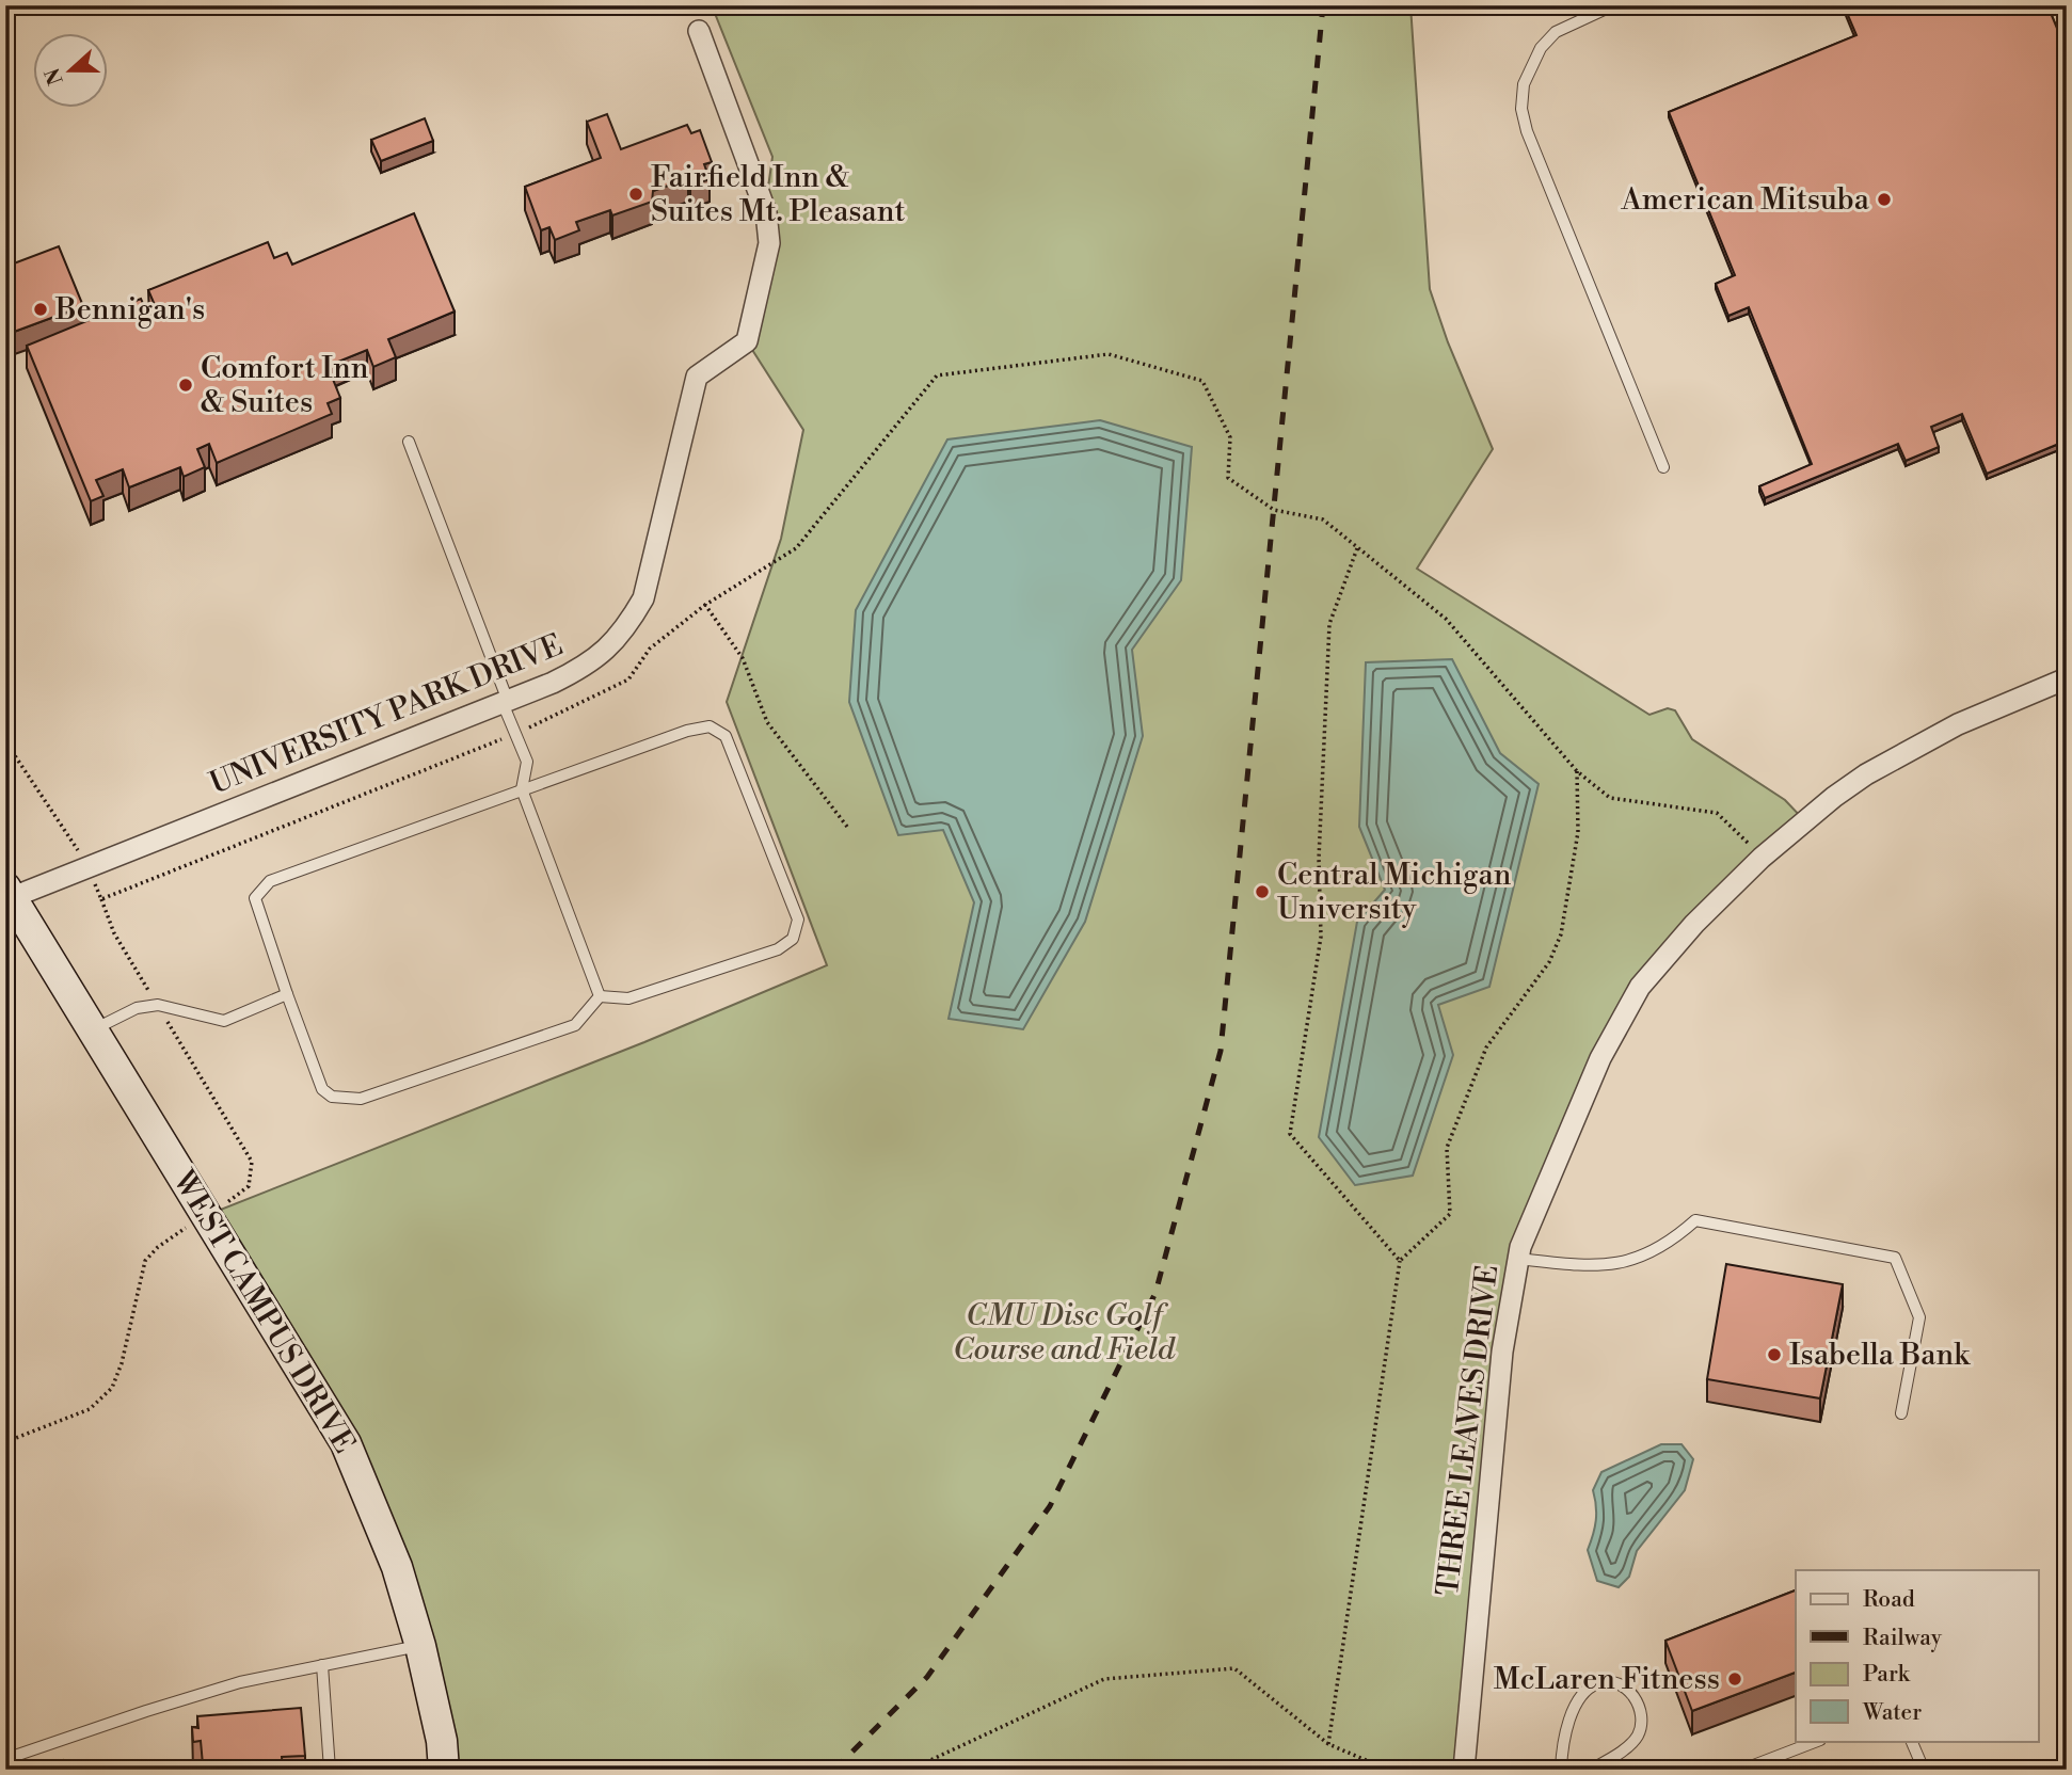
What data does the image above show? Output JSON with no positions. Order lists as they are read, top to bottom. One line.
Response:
{"streets":{"street":["UNIVERSITY PARK DRIVE","WEST CAMPUS DRIVE","THREE LEAVES DRIVE"]},"crossings":[["UNIVERSITY PARK DRIVE","WEST CAMPUS DRIVE"]],"parks":["CMU Disc Golf Course and Field"],"places":["Fairfield Inn & Suites Mt. Pleasant","American Mitsuba","Bennigan's","Comfort Inn & Suites","Central Michigan University","Isabella Bank","McLaren Fitness"],"legend":["Road","Railway","Park","Water"],"north":"left"}
